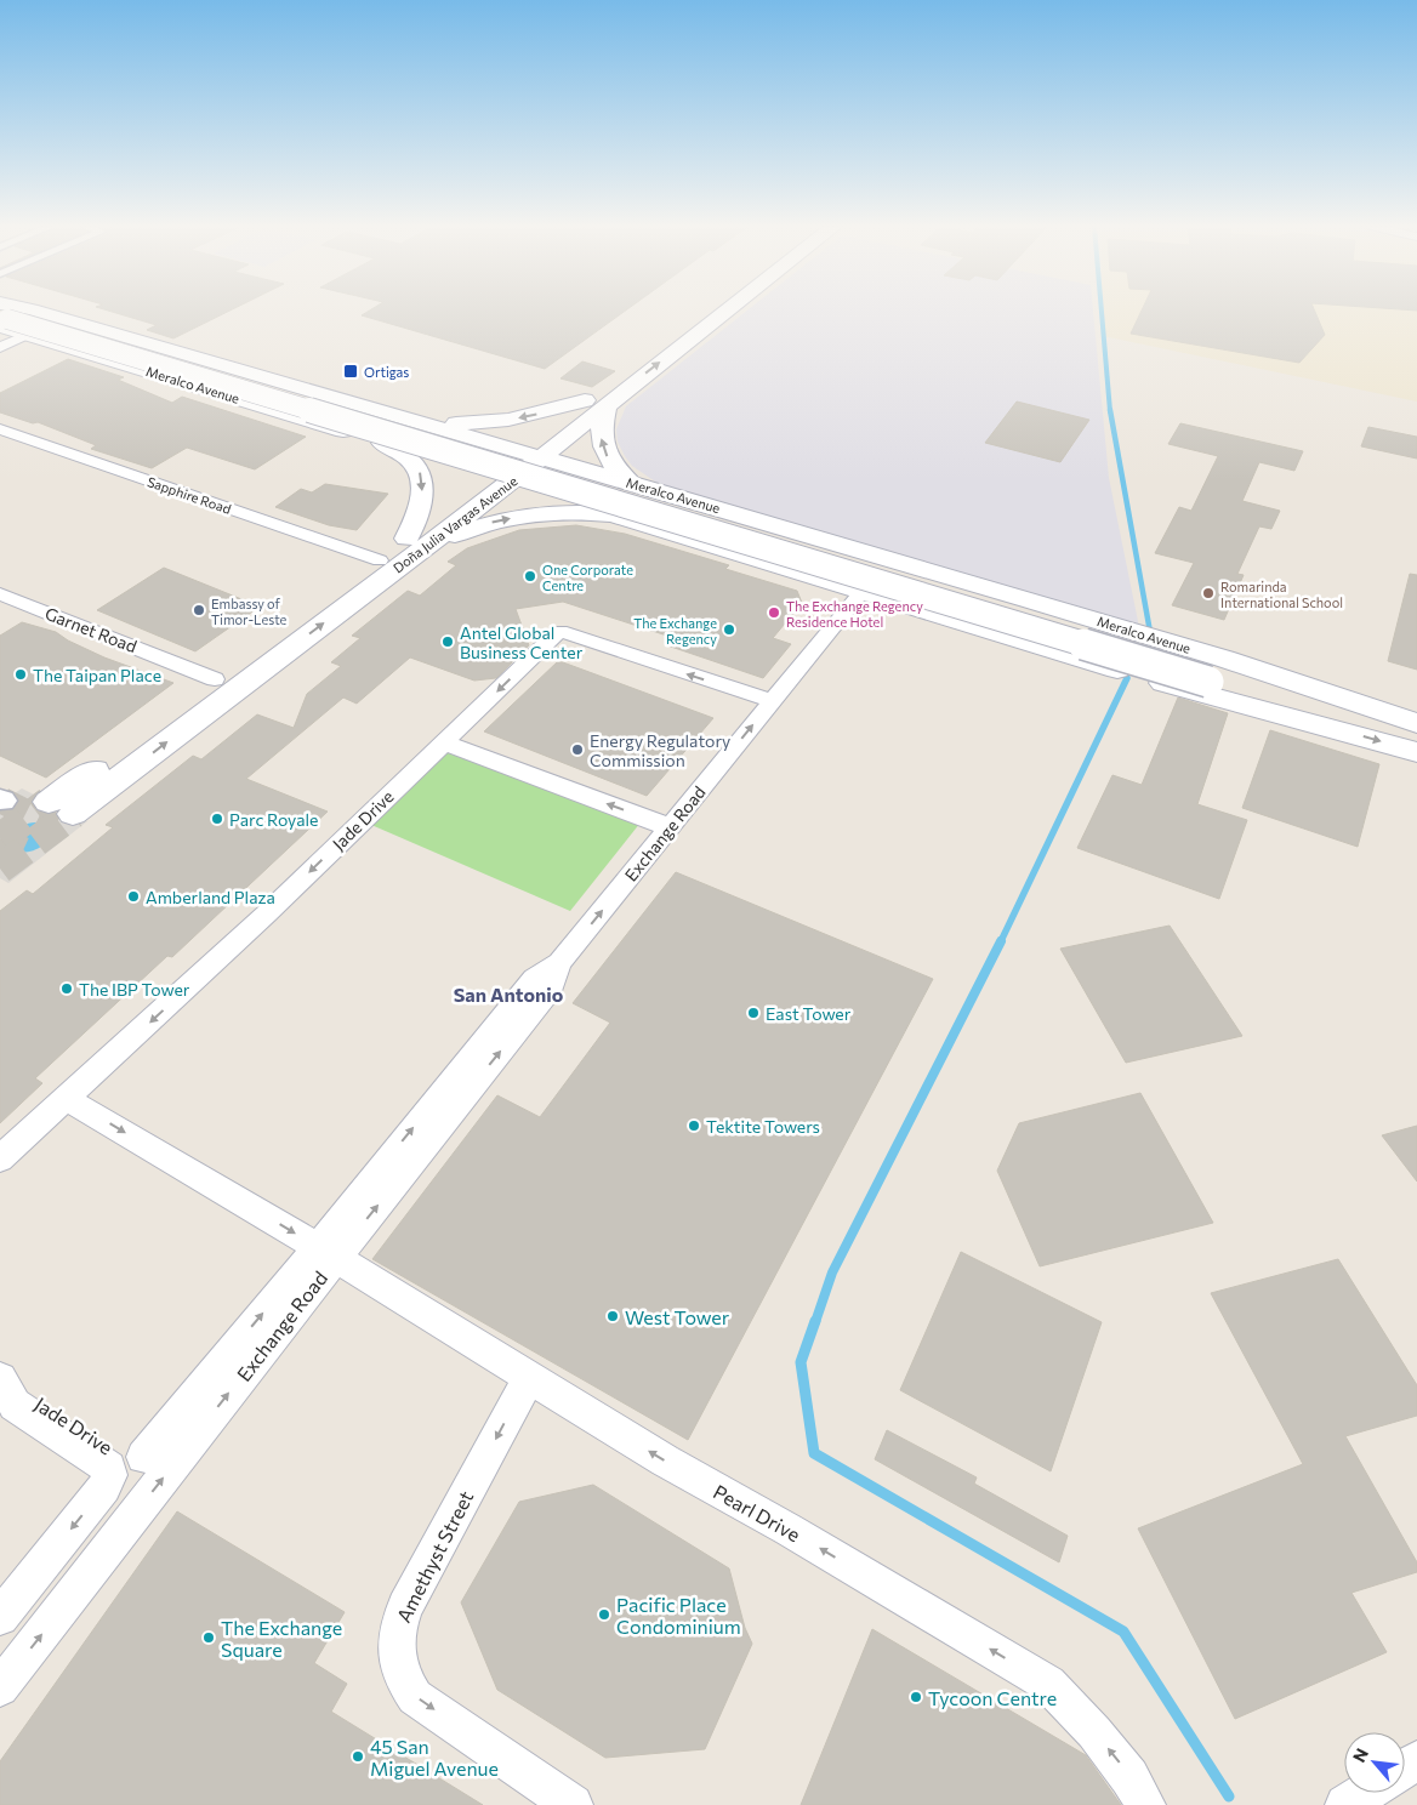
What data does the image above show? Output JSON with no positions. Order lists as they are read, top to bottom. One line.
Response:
{"streets":{"main road":["Meralco Avenue","Doña Julia Vargas Avenue"],"street":["Sapphire Road","Garnet Road","Jade Drive","Exchange Road","Pearl Drive","Amethyst Street"]},"crossings":[["Meralco Avenue","Doña Julia Vargas Avenue"],["Meralco Avenue","Exchange Road"],["Sapphire Road","Doña Julia Vargas Avenue"],["Doña Julia Vargas Avenue","Garnet Road"],["Jade Drive","Exchange Road"],["Jade Drive","Pearl Drive"],["Exchange Road","Pearl Drive"],["Pearl Drive","Amethyst Street"]],"one_way":["Exchange Road"],"districts":["San Antonio"],"places":{"transit":["Ortigas"],"other":["One Corporate Centre","Romarinda International School","Embassy of Timor-Leste","The Exchange Regency Residence Hotel","The Exchange Regency","Antel Global Business Center","The Taipan Place","Energy Regulatory Commission","Parc Royale","Amberland Plaza","The IBP Tower","East Tower","Tektite Towers","West Tower","Pacific Place Condominium","The Exchange Square","Tycoon Centre","45 San Miguel Avenue"]},"north":"top left"}
